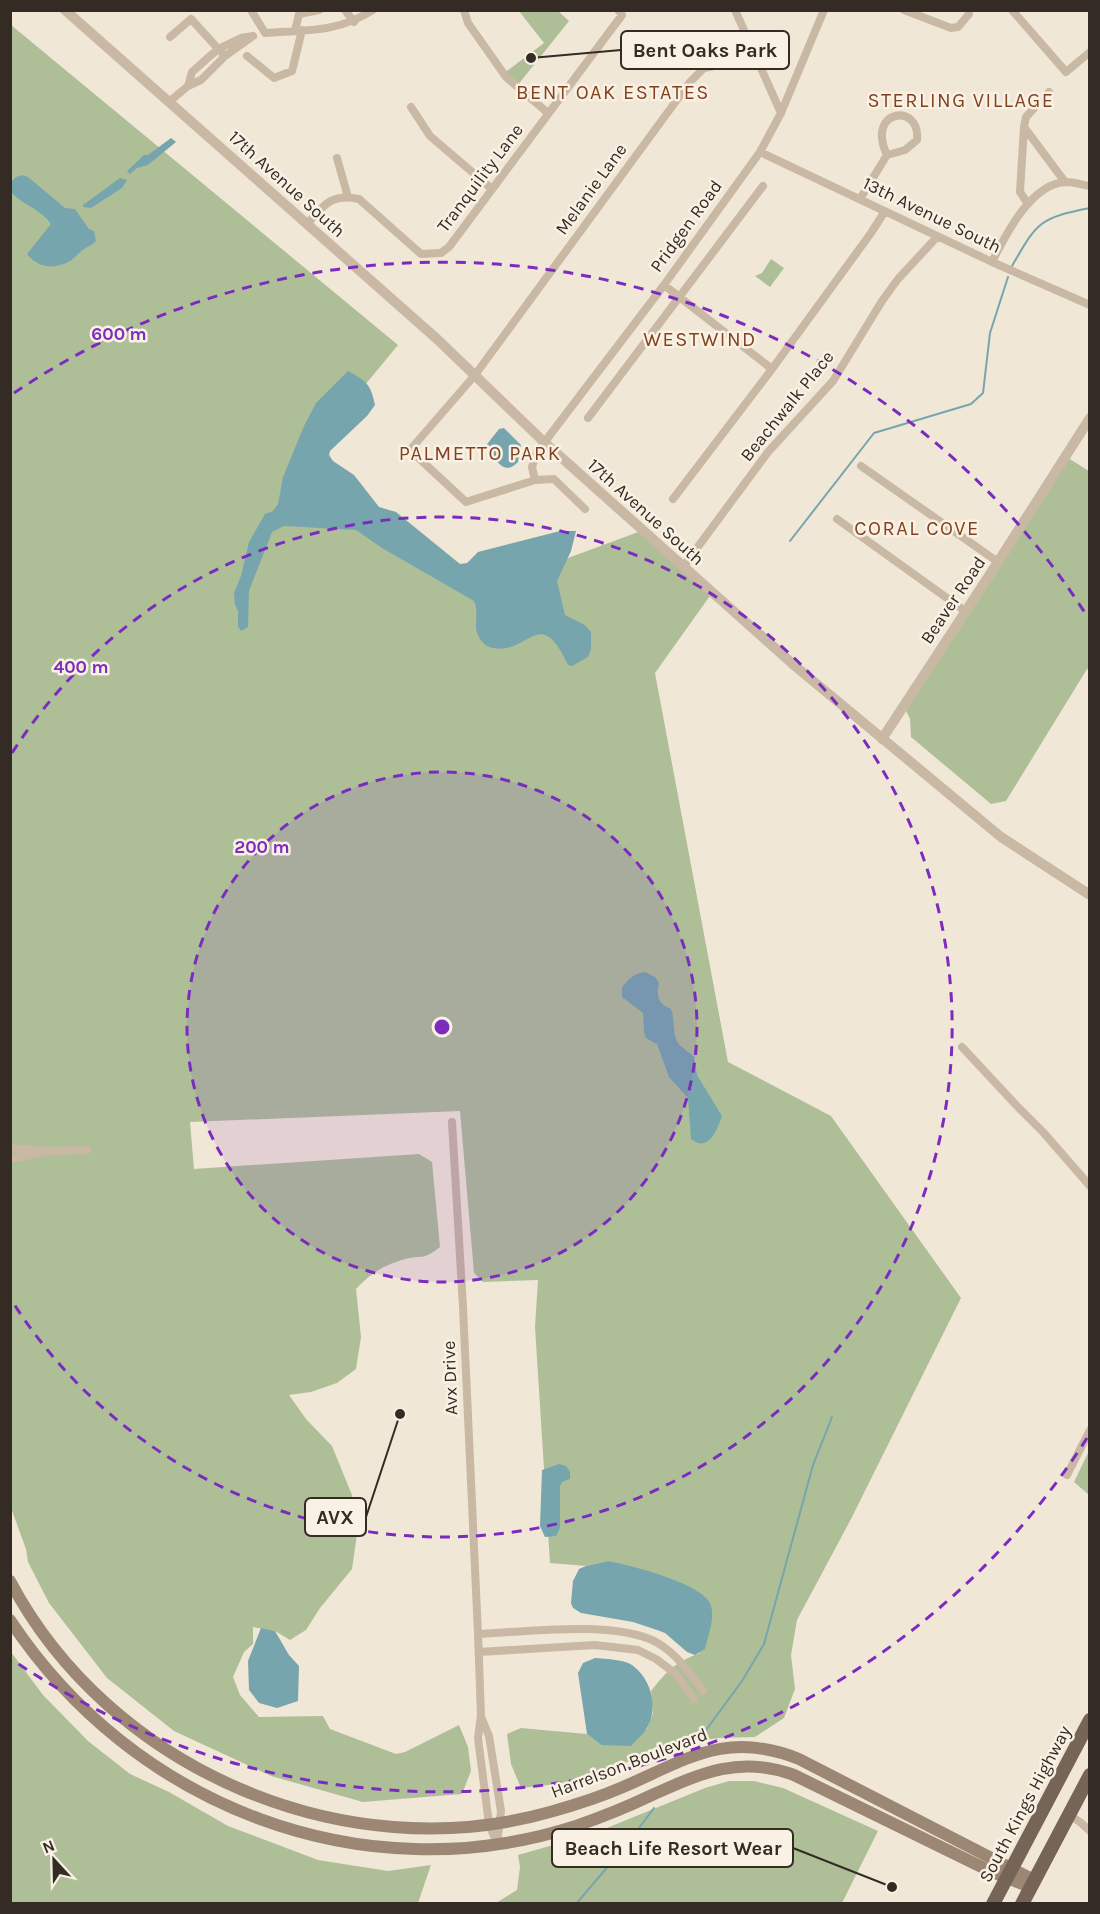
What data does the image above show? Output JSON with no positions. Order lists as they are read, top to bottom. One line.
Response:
{"streets":{"main road":["Harrelson Boulevard","South Kings Highway"],"street":["Tranquility Lane","17th Avenue South","Melanie Lane","13th Avenue South","Pridgen Road","Beachwalk Place","Beaver Road","Avx Drive"]},"crossings":[["17th Avenue South","Melanie Lane"],["17th Avenue South","Pridgen Road"],["17th Avenue South","Beachwalk Place"],["17th Avenue South","Beaver Road"],["Melanie Lane","Pridgen Road"],["13th Avenue South","Pridgen Road"],["13th Avenue South","Beachwalk Place"],["Avx Drive","Harrelson Boulevard"],["Harrelson Boulevard","South Kings Highway"]],"districts":["BENT OAK ESTATES","STERLING VILLAGE","WESTWIND","PALMETTO PARK","CORAL COVE"],"places":["Bent Oaks Park","AVX","Beach Life Resort Wear"],"north":"top","rings":["600 m","400 m","200 m"]}
